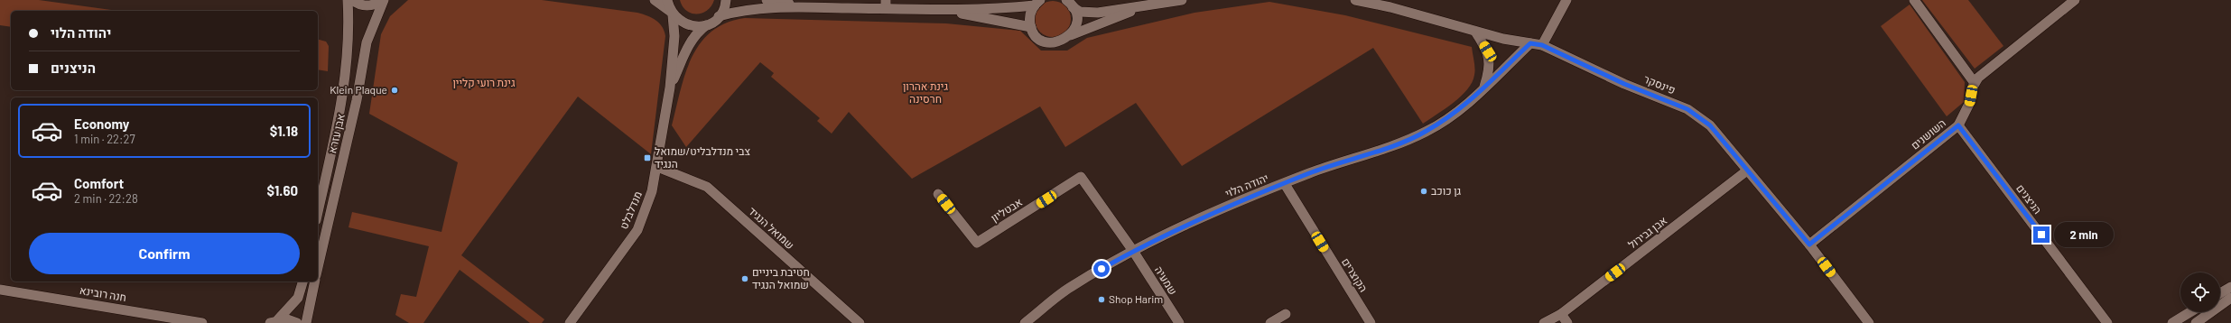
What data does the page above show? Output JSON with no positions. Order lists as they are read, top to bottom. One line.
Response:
{"streets":{"street":["פינסקר","אבן עזרא","השושנים","יהודה הלוי","הניצנים","מנדלבלט","אבטליון","שמואל הנגיד","אבן גבירול","הקוצרים","שמעיה","חנה רובינא"]},"crossings":[["פינסקר","השושנים"],["פינסקר","יהודה הלוי"],["פינסקר","אבן גבירול"],["השושנים","הניצנים"],["יהודה הלוי","אבטליון"],["יהודה הלוי","הקוצרים"],["יהודה הלוי","שמעיה"],["מנדלבלט","שמואל הנגיד"],["אבטליון","שמעיה"]],"parks":["גינת רועי קליין","גינת אהרון חרסינה"],"places":{"other":["Klein Plaque","גן כוכב","חטיבת ביניים שמואל הנגיד","Shop Harim"],"transit":["צבי מנדלבליט/שמואל הנגיד"]},"page":{"banner":["יהודה הלוי","הניצנים"],"list":[{"name":"Economy","note":"1 min · 22:27","value":"$1.18"},{"name":"Comfort","note":"2 min · 22:28","value":"$1.60"}],"bubble":"2 min","buttons":"Confirm"}}
